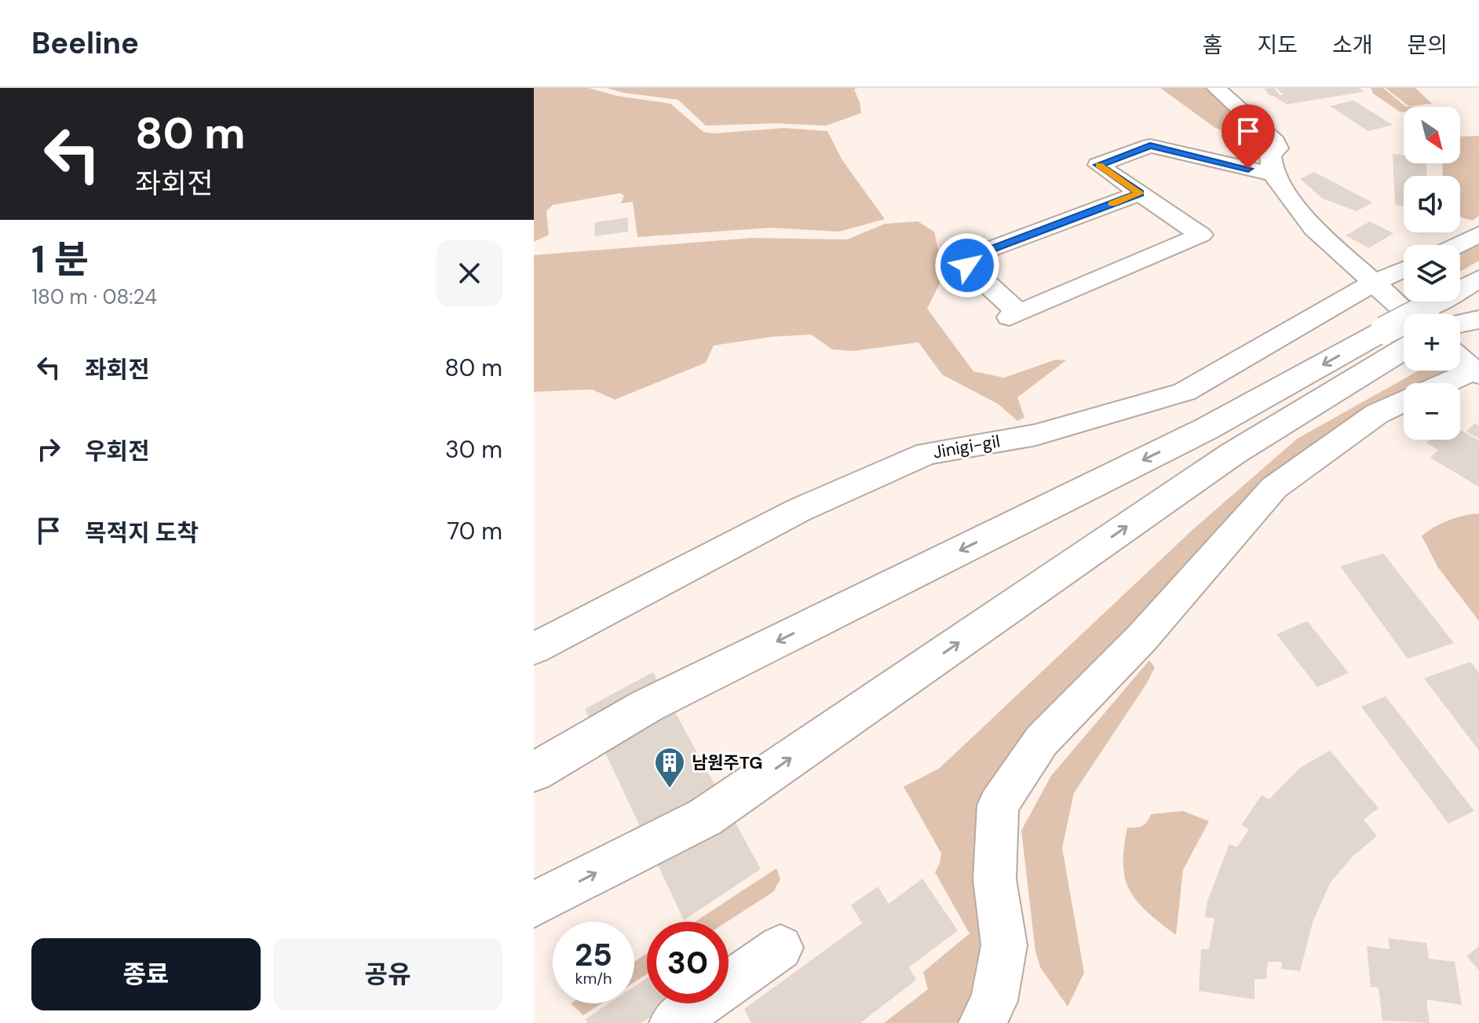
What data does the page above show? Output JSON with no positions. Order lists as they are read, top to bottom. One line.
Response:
{"streets":{"street":["Jinigi-gil"]},"places":{"building":["남원주TG"]},"north":"bottom right","page":{"header":"Beeline","nav":["홈","지도","소개","문의"],"turn":["80 m","좌회전"],"map_buttons":["+","−"],"heading":["1 분","180 m · 08:24"],"list":[{"name":"좌회전","value":"80 m"},{"name":"우회전","value":"30 m"},{"name":"목적지 도착","value":"70 m"}],"speed":"25 km/h","limit":"30","buttons":["종료","공유"]}}
